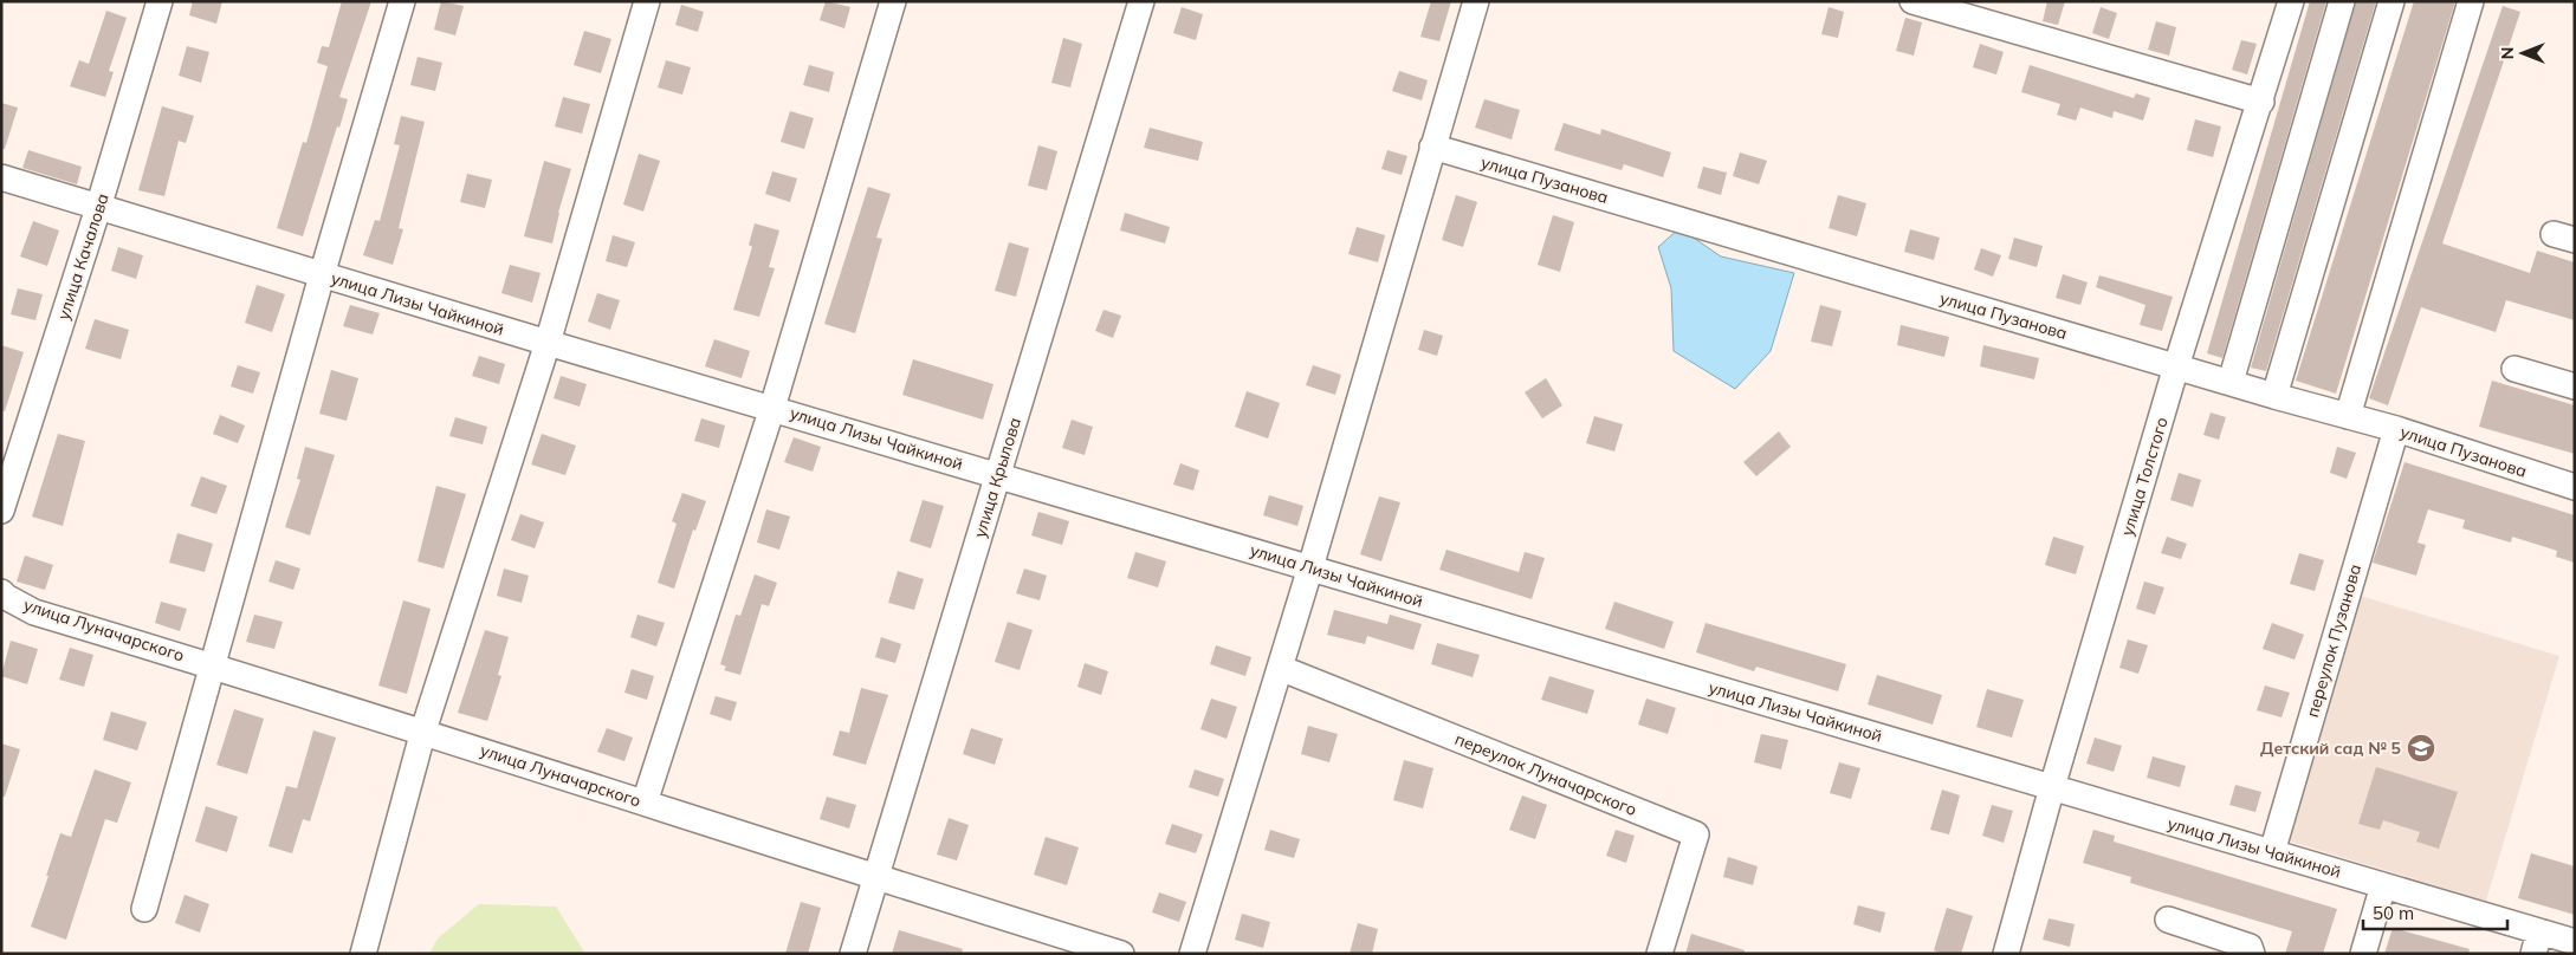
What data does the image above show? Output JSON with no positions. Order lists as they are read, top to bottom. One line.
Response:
{"streets":{"street":["улица Пузанова","улица Качалова","улица Лизы Чайкиной","улица Толстого","улица Крылова","улица Луначарского","переулок Пузанова","переулок Луначарского"]},"crossings":[["улица Пузанова","улица Толстого"],["улица Пузанова","переулок Пузанова"],["улица Качалова","улица Лизы Чайкиной"],["улица Лизы Чайкиной","улица Толстого"],["улица Лизы Чайкиной","улица Крылова"],["улица Лизы Чайкиной","переулок Пузанова"],["улица Крылова","улица Луначарского"]],"places":{"school or university":["Детский сад № 5"]},"scale_bar":"50 m","north":"left"}
